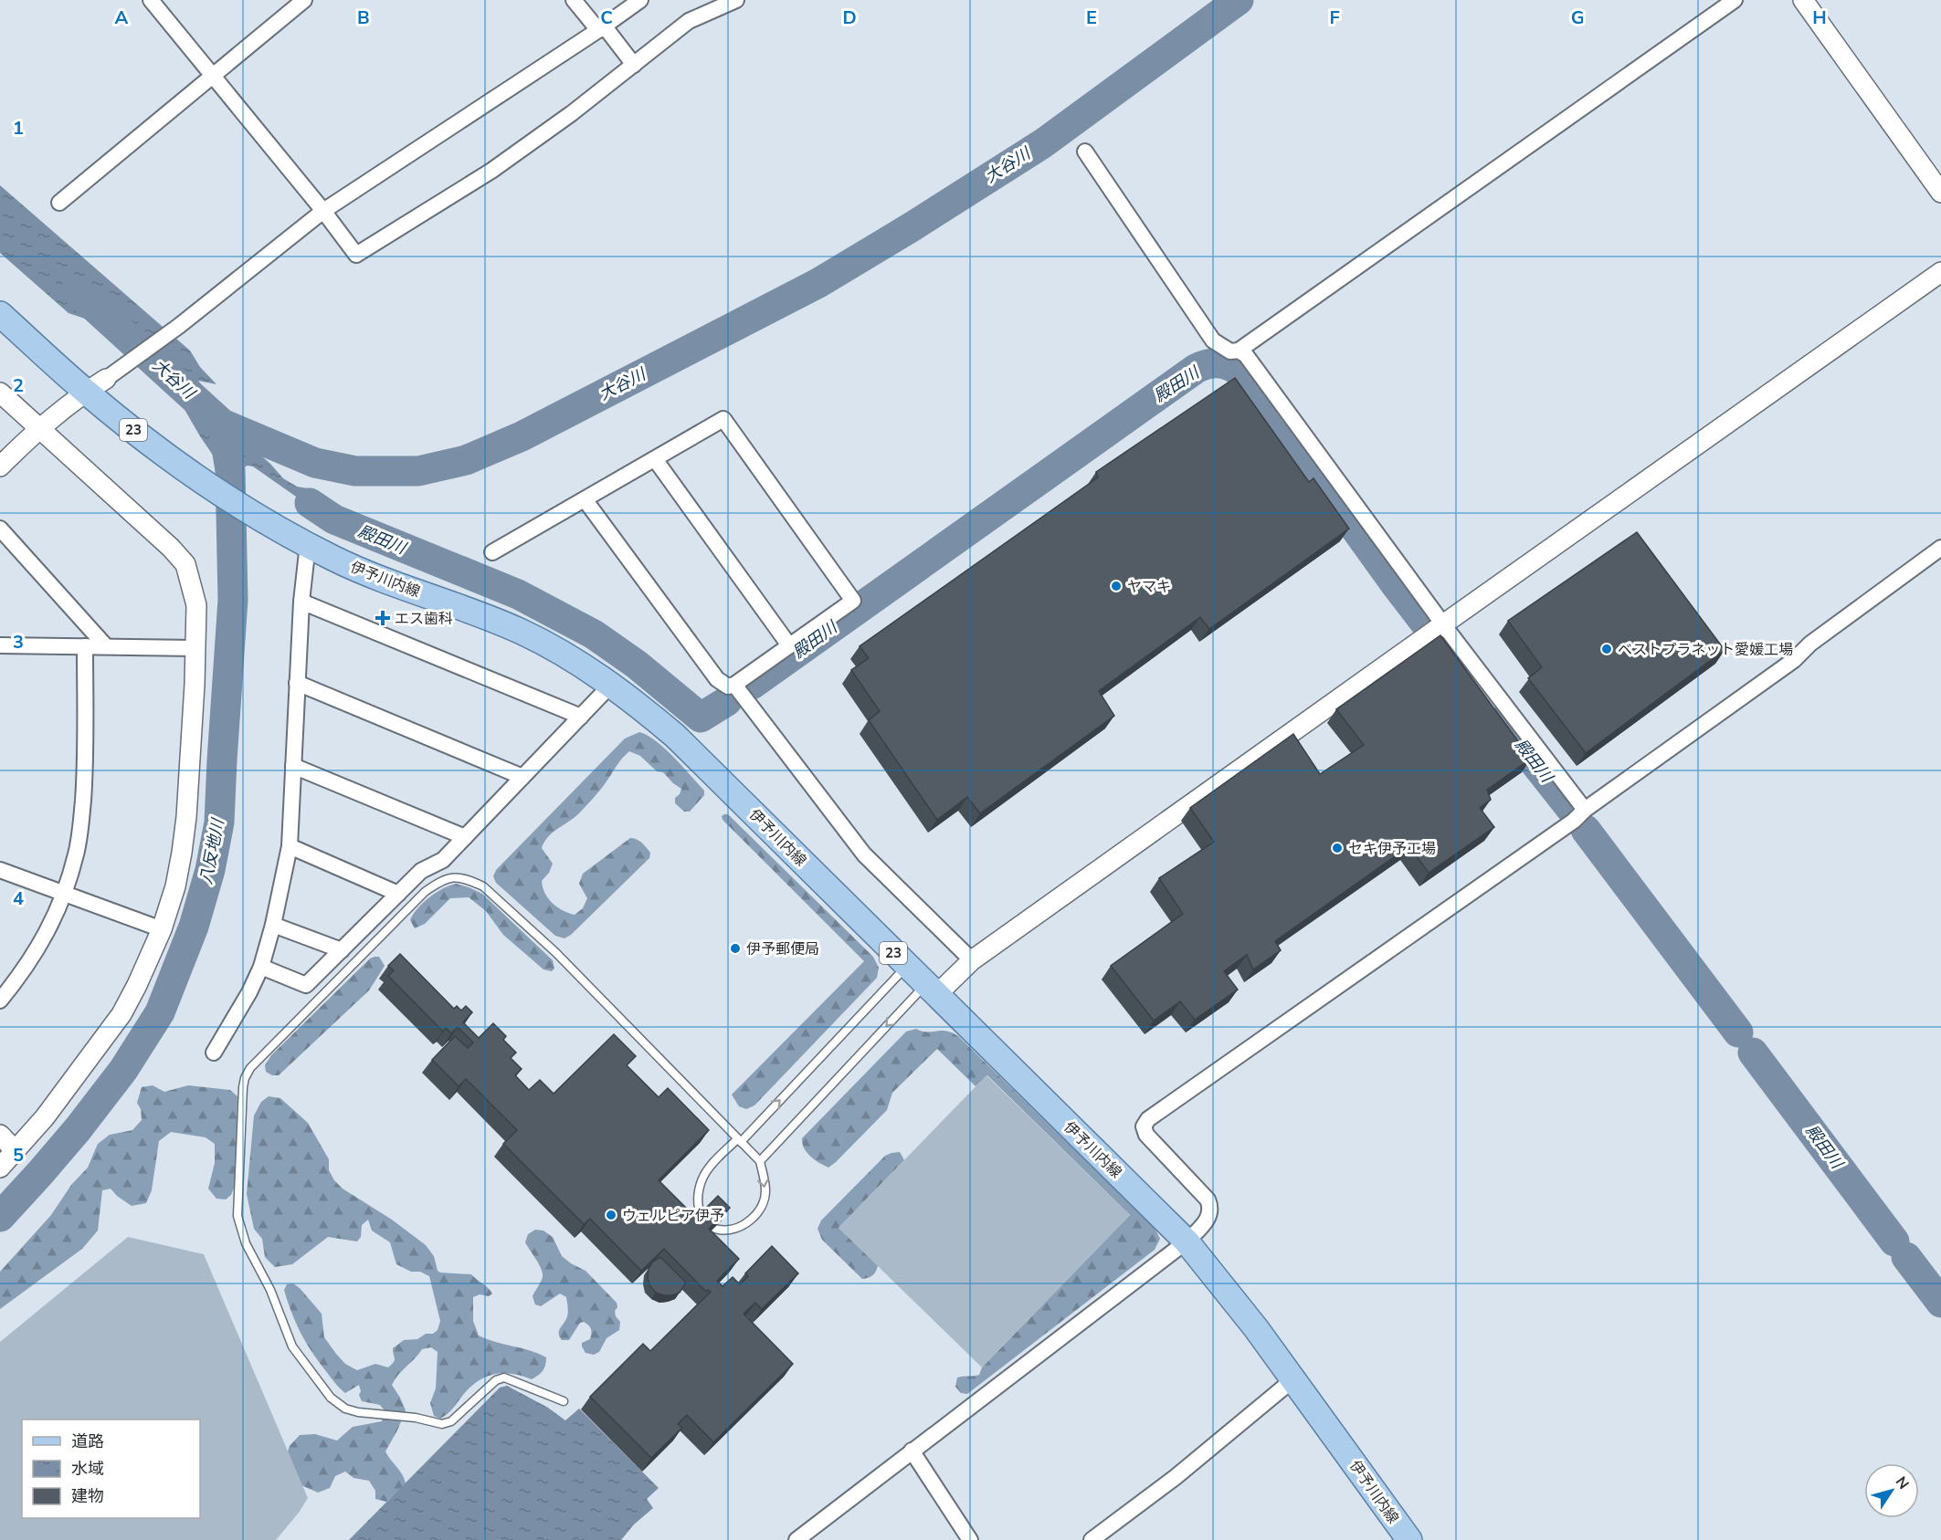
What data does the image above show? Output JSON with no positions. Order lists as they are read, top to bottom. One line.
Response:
{"streets":{"main road":["23","伊予川内線"]},"water":["大谷川","殿田川","八反地川"],"places":{"other":["ヤマキ","ベストプラネット愛媛工場","セキ伊予工場","伊予郵便局","ウェルピア伊予"],"health":["エス歯科"]},"legend":["道路","水域","建物"],"north":"top right","grid":{"columns":["A","B","C","D","E","F","G","H"],"rows":["1","2","3","4","5"]}}
